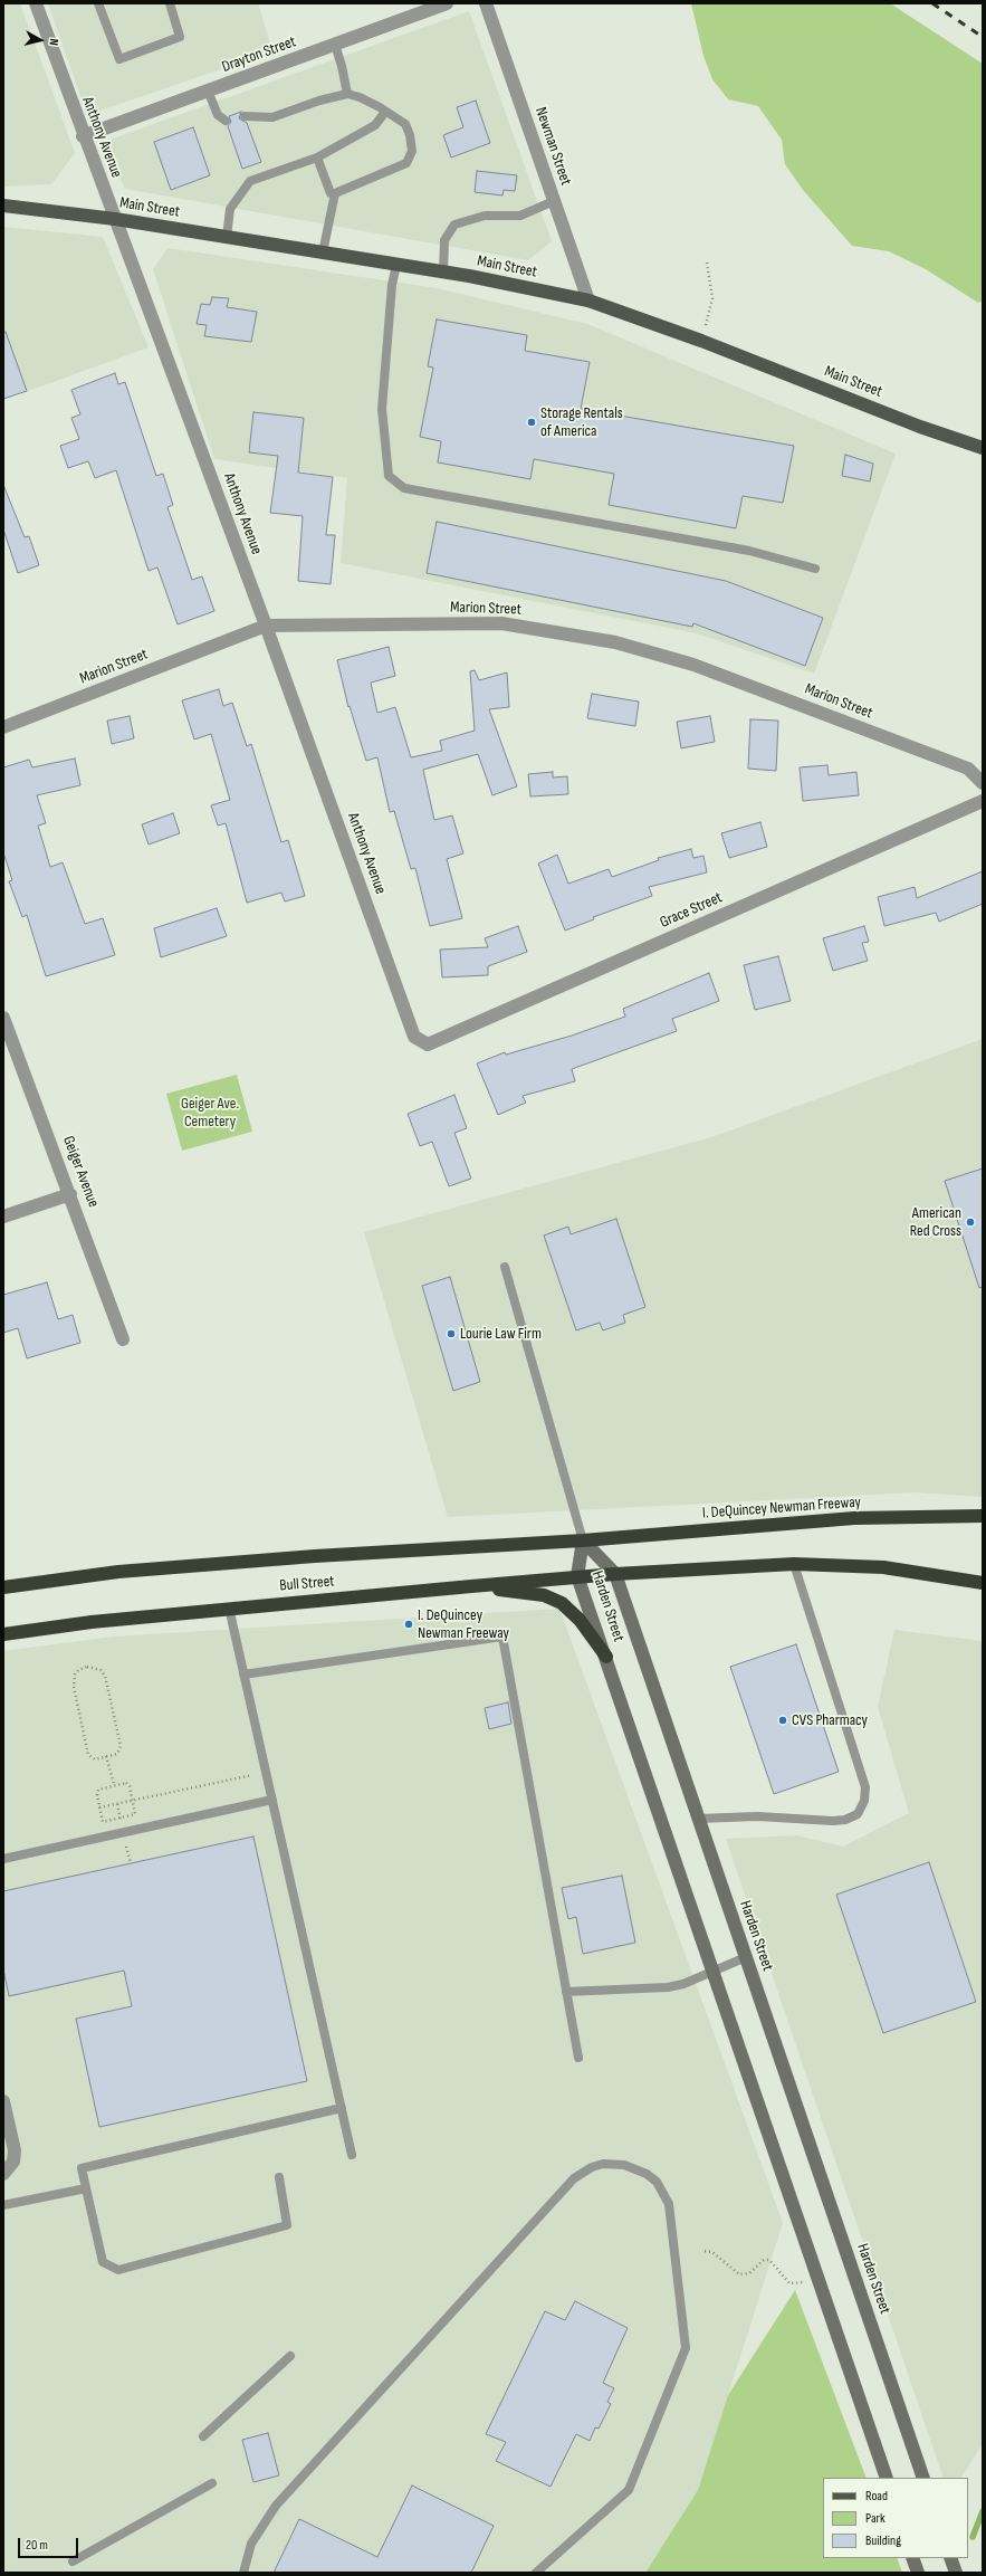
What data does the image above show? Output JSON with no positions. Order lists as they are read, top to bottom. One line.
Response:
{"streets":{"highway":["I. DeQuincey Newman Freeway","Bull Street"],"main road":["Main Street","Harden Street"],"street":["Drayton Street","Anthony Avenue","Newman Street","Marion Street","Grace Street","Geiger Avenue"]},"crossings":[["Drayton Street","Anthony Avenue"],["Anthony Avenue","Main Street"],["Anthony Avenue","Marion Street"],["Anthony Avenue","Grace Street"],["Newman Street","Main Street"],["I. DeQuincey Newman Freeway","Bull Street"],["I. DeQuincey Newman Freeway","Harden Street"],["Bull Street","Harden Street"]],"parks":["Geiger Ave. Cemetery"],"places":["Storage Rentals of America","American Red Cross","Lourie Law Firm","I. DeQuincey Newman Freeway","CVS Pharmacy"],"legend":["Road","Park","Building"],"scale_bar":"20 m","north":"right"}
